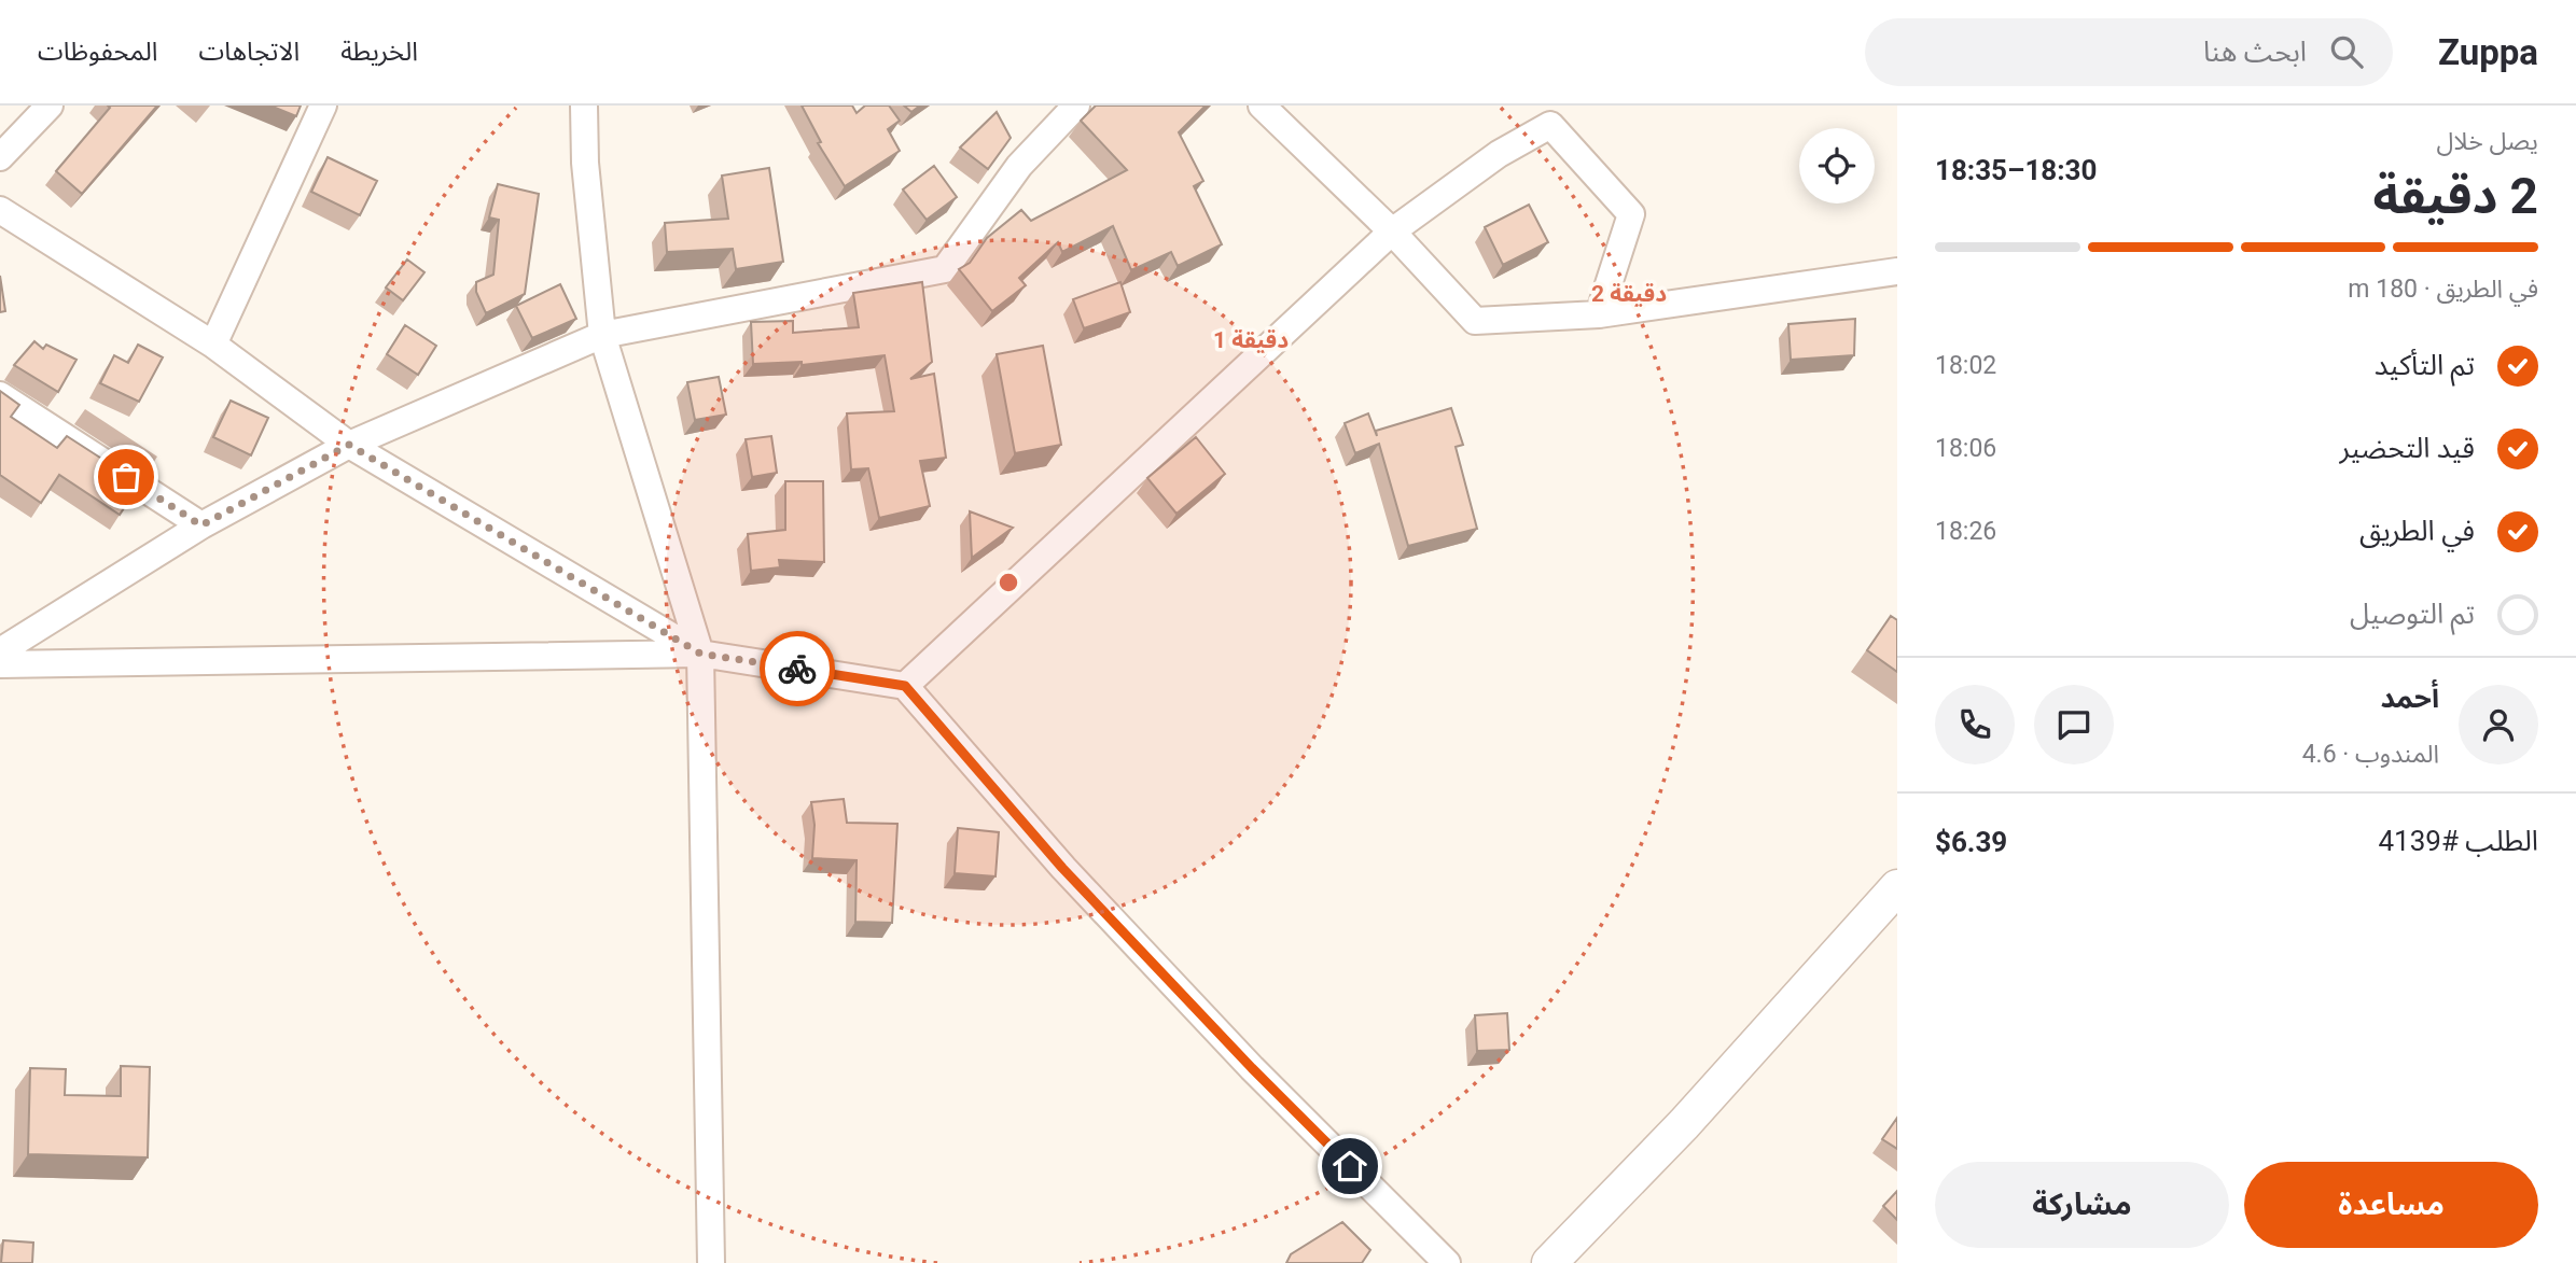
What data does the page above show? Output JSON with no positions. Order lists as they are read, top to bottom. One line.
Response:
{"page":{"header":"Zuppa","search":"ابحث هنا","nav":["الخريطة","الاتجاهات","المحفوظات"],"heading":["2 دقيقة","يصل خلال","18:30–18:35"],"panel":["أحمد","المندوب · 4.6","الطلب #4139","$6.39"],"bar":"في الطريق · 180 m","list":[["تم التأكيد","18:02"],["قيد التحضير","18:06"],["في الطريق","18:26"],"تم التوصيل"],"buttons":["مساعدة","مشاركة"]},"rings":["2 دقيقة","1 دقيقة"]}
